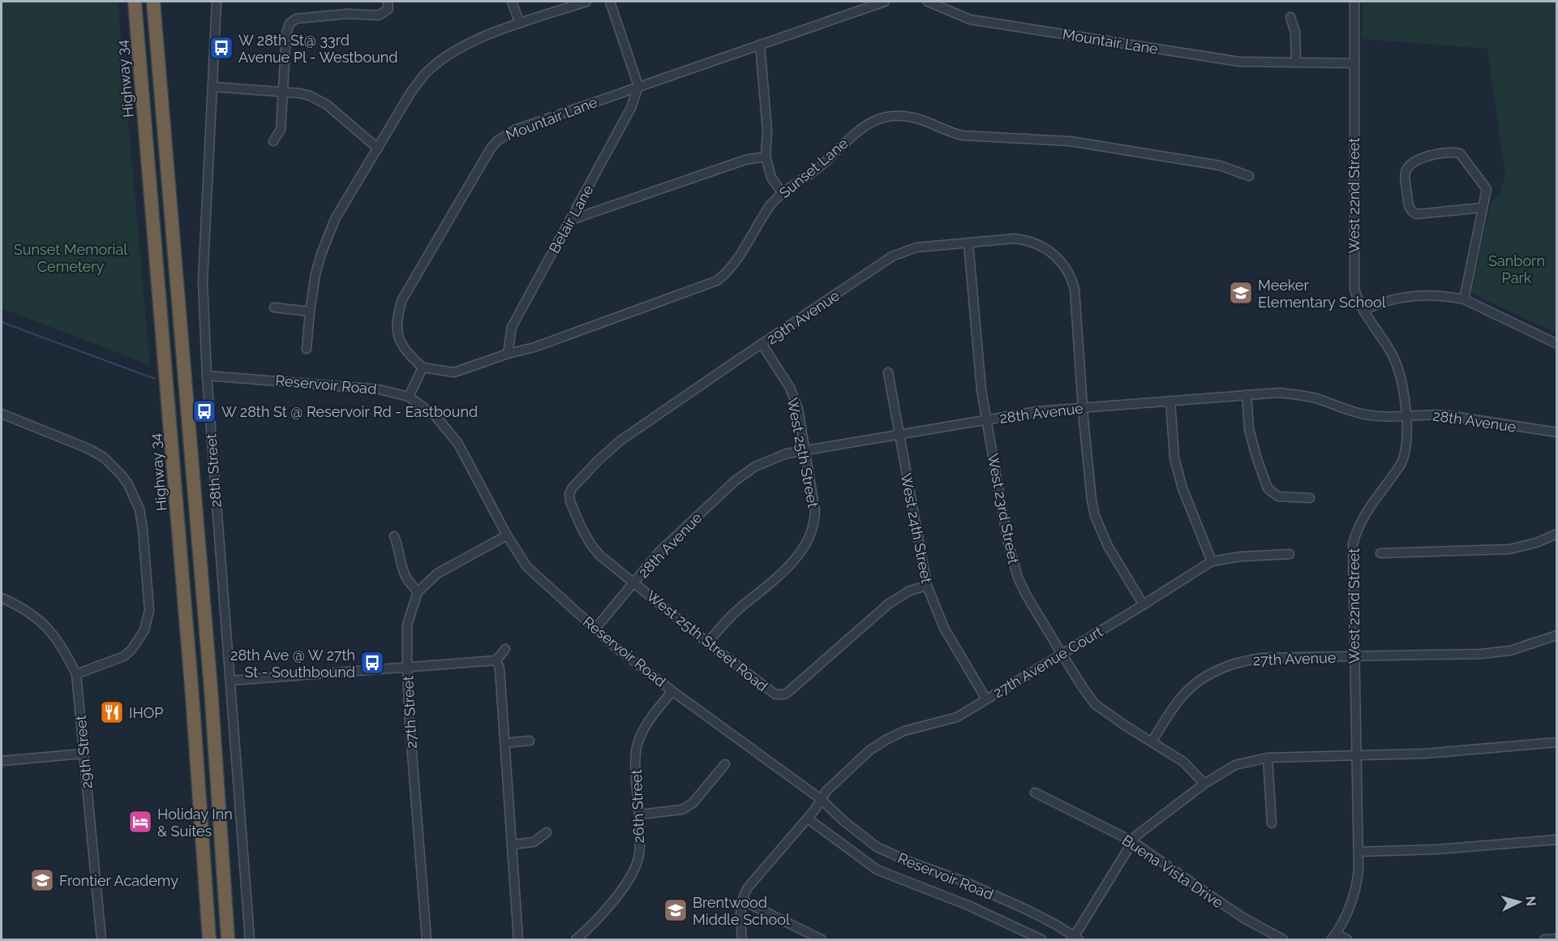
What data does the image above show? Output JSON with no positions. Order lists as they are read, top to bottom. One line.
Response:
{"streets":{"highway":["Highway 34"],"street":["Mountair Lane","Sunset Lane","West 22nd Street","Belair Lane","29th Avenue","Reservoir Road","28th Avenue","West 25th Street","28th Street","West 23rd Street","West 24th Street","West 25th Street Road","27th Avenue","27th Avenue Court","27th Street","29th Street","26th Street","Buena Vista Drive"]},"crossings":[["Mountair Lane","Sunset Lane"],["Mountair Lane","West 22nd Street"],["Mountair Lane","Belair Lane"],["Sunset Lane","Belair Lane"],["West 22nd Street","28th Avenue"],["West 22nd Street","27th Avenue"],["29th Avenue","28th Avenue"],["29th Avenue","West 25th Street"],["29th Avenue","West 23rd Street"],["29th Avenue","West 25th Street Road"],["Reservoir Road","28th Avenue"],["Reservoir Road","28th Street"],["Reservoir Road","27th Avenue Court"],["Reservoir Road","27th Street"],["Reservoir Road","26th Street"],["28th Avenue","West 25th Street"],["28th Avenue","West 23rd Street"],["28th Avenue","West 24th Street"],["28th Avenue","West 25th Street Road"],["West 25th Street","West 25th Street Road"],["West 23rd Street","27th Avenue"],["West 23rd Street","27th Avenue Court"],["West 24th Street","West 25th Street Road"],["West 24th Street","27th Avenue Court"]],"parks":["Sunset Memorial Cemetery","Sanborn Park"],"places":{"bus stop":["W 28th St@ 33rd Avenue Pl - Westbound","W 28th St @ Reservoir Rd - Eastbound","28th Ave @ W 27th St - Southbound"],"school or university":["Meeker Elementary School","Frontier Academy","Brentwood Middle School"],"restaurant":["IHOP"],"hotel":["Holiday Inn & Suites"]},"north":"right"}
